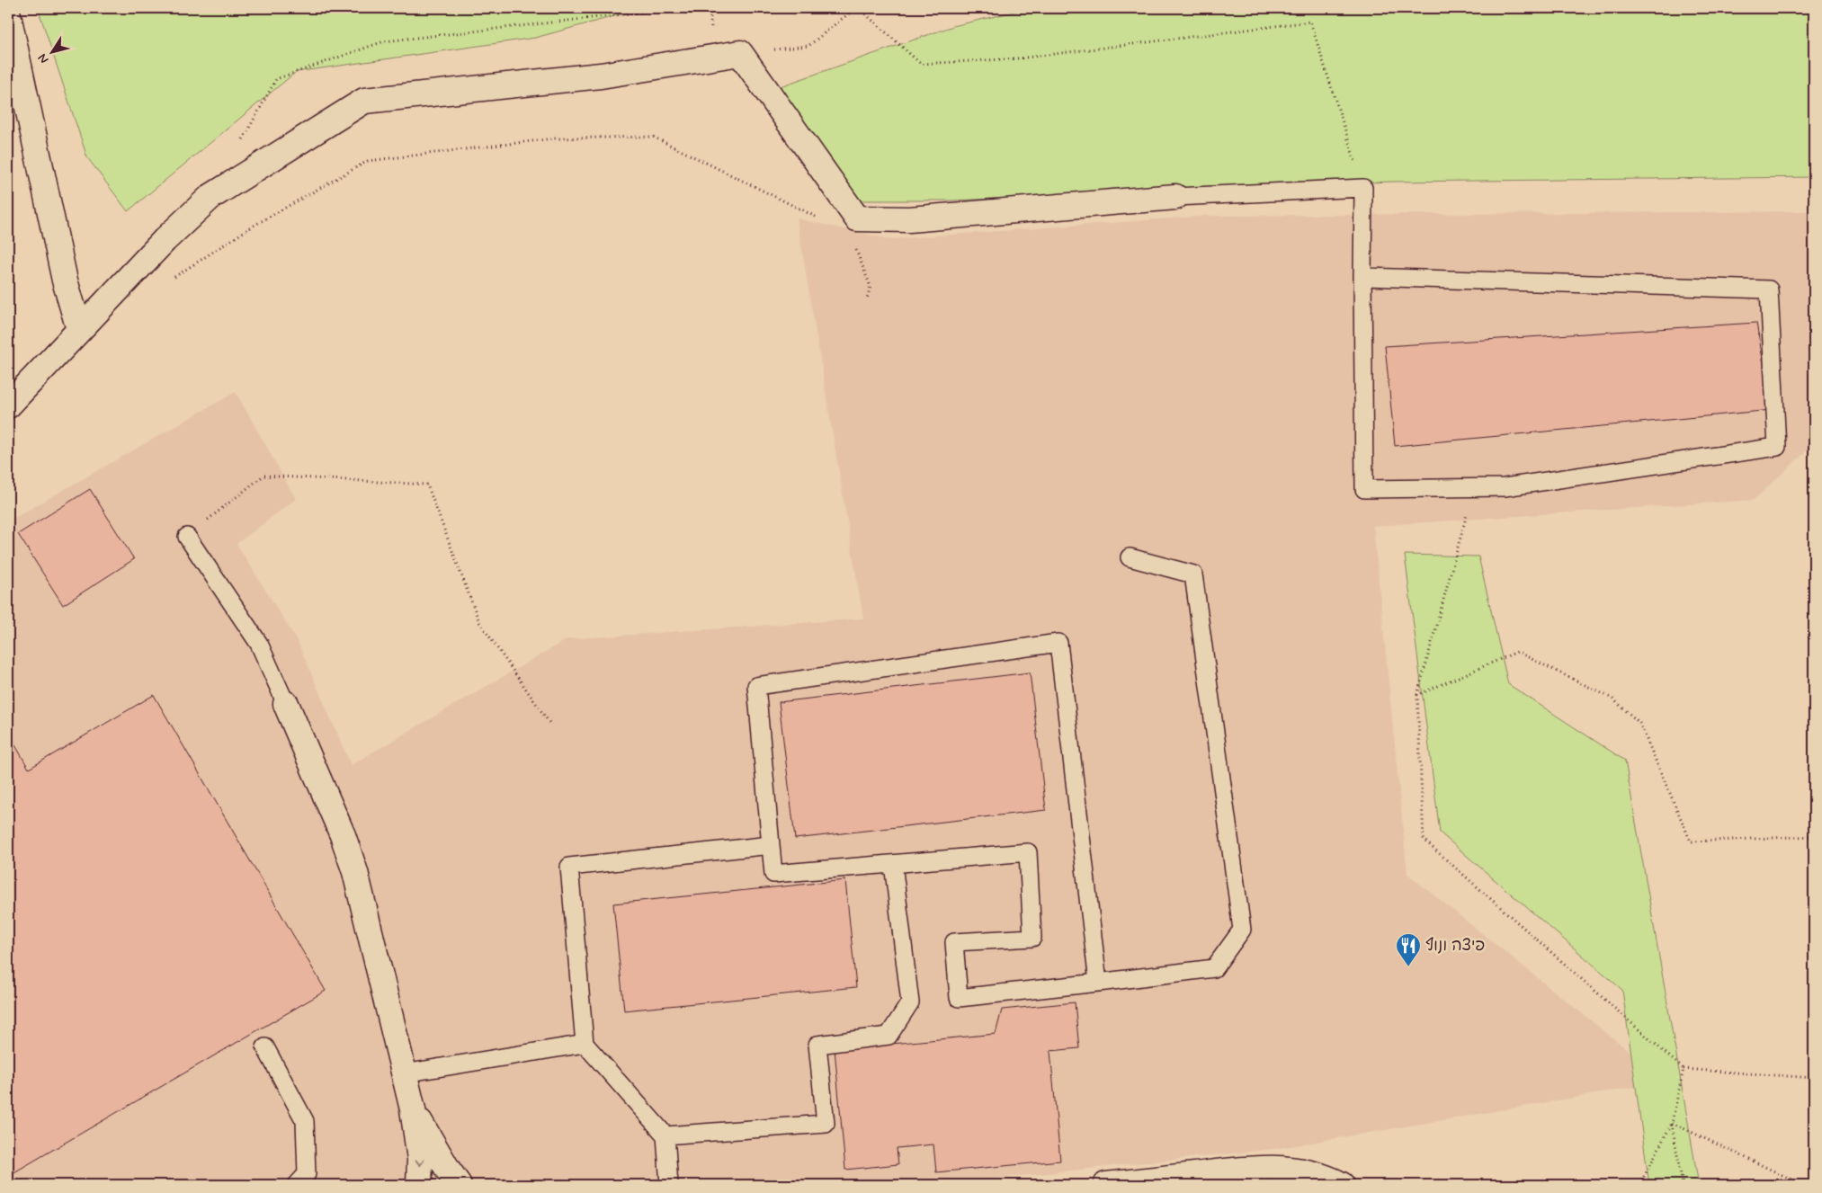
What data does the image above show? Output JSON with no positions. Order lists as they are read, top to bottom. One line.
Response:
{"places":{"restaurant":["פיצה ונוף"]},"north":"bottom left"}
